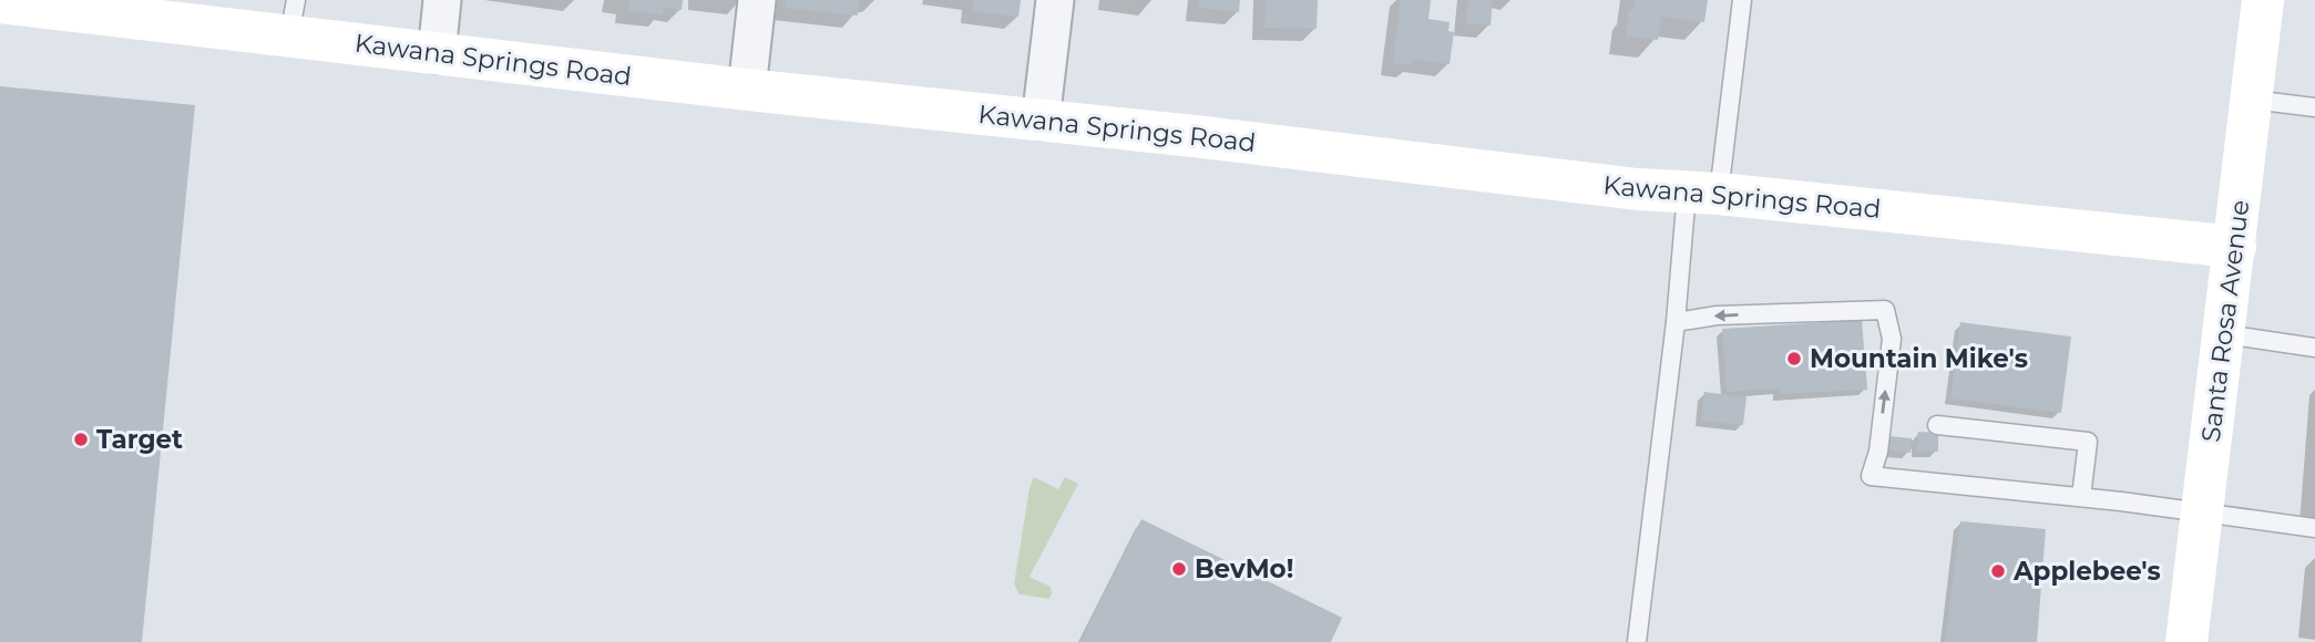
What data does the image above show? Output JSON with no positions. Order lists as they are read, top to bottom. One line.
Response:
{"streets":{"street":["Kawana Springs Road","Santa Rosa Avenue"]},"crossings":[["Kawana Springs Road","Santa Rosa Avenue"]],"places":["Mountain Mike's","Target","BevMo!","Applebee's"]}
